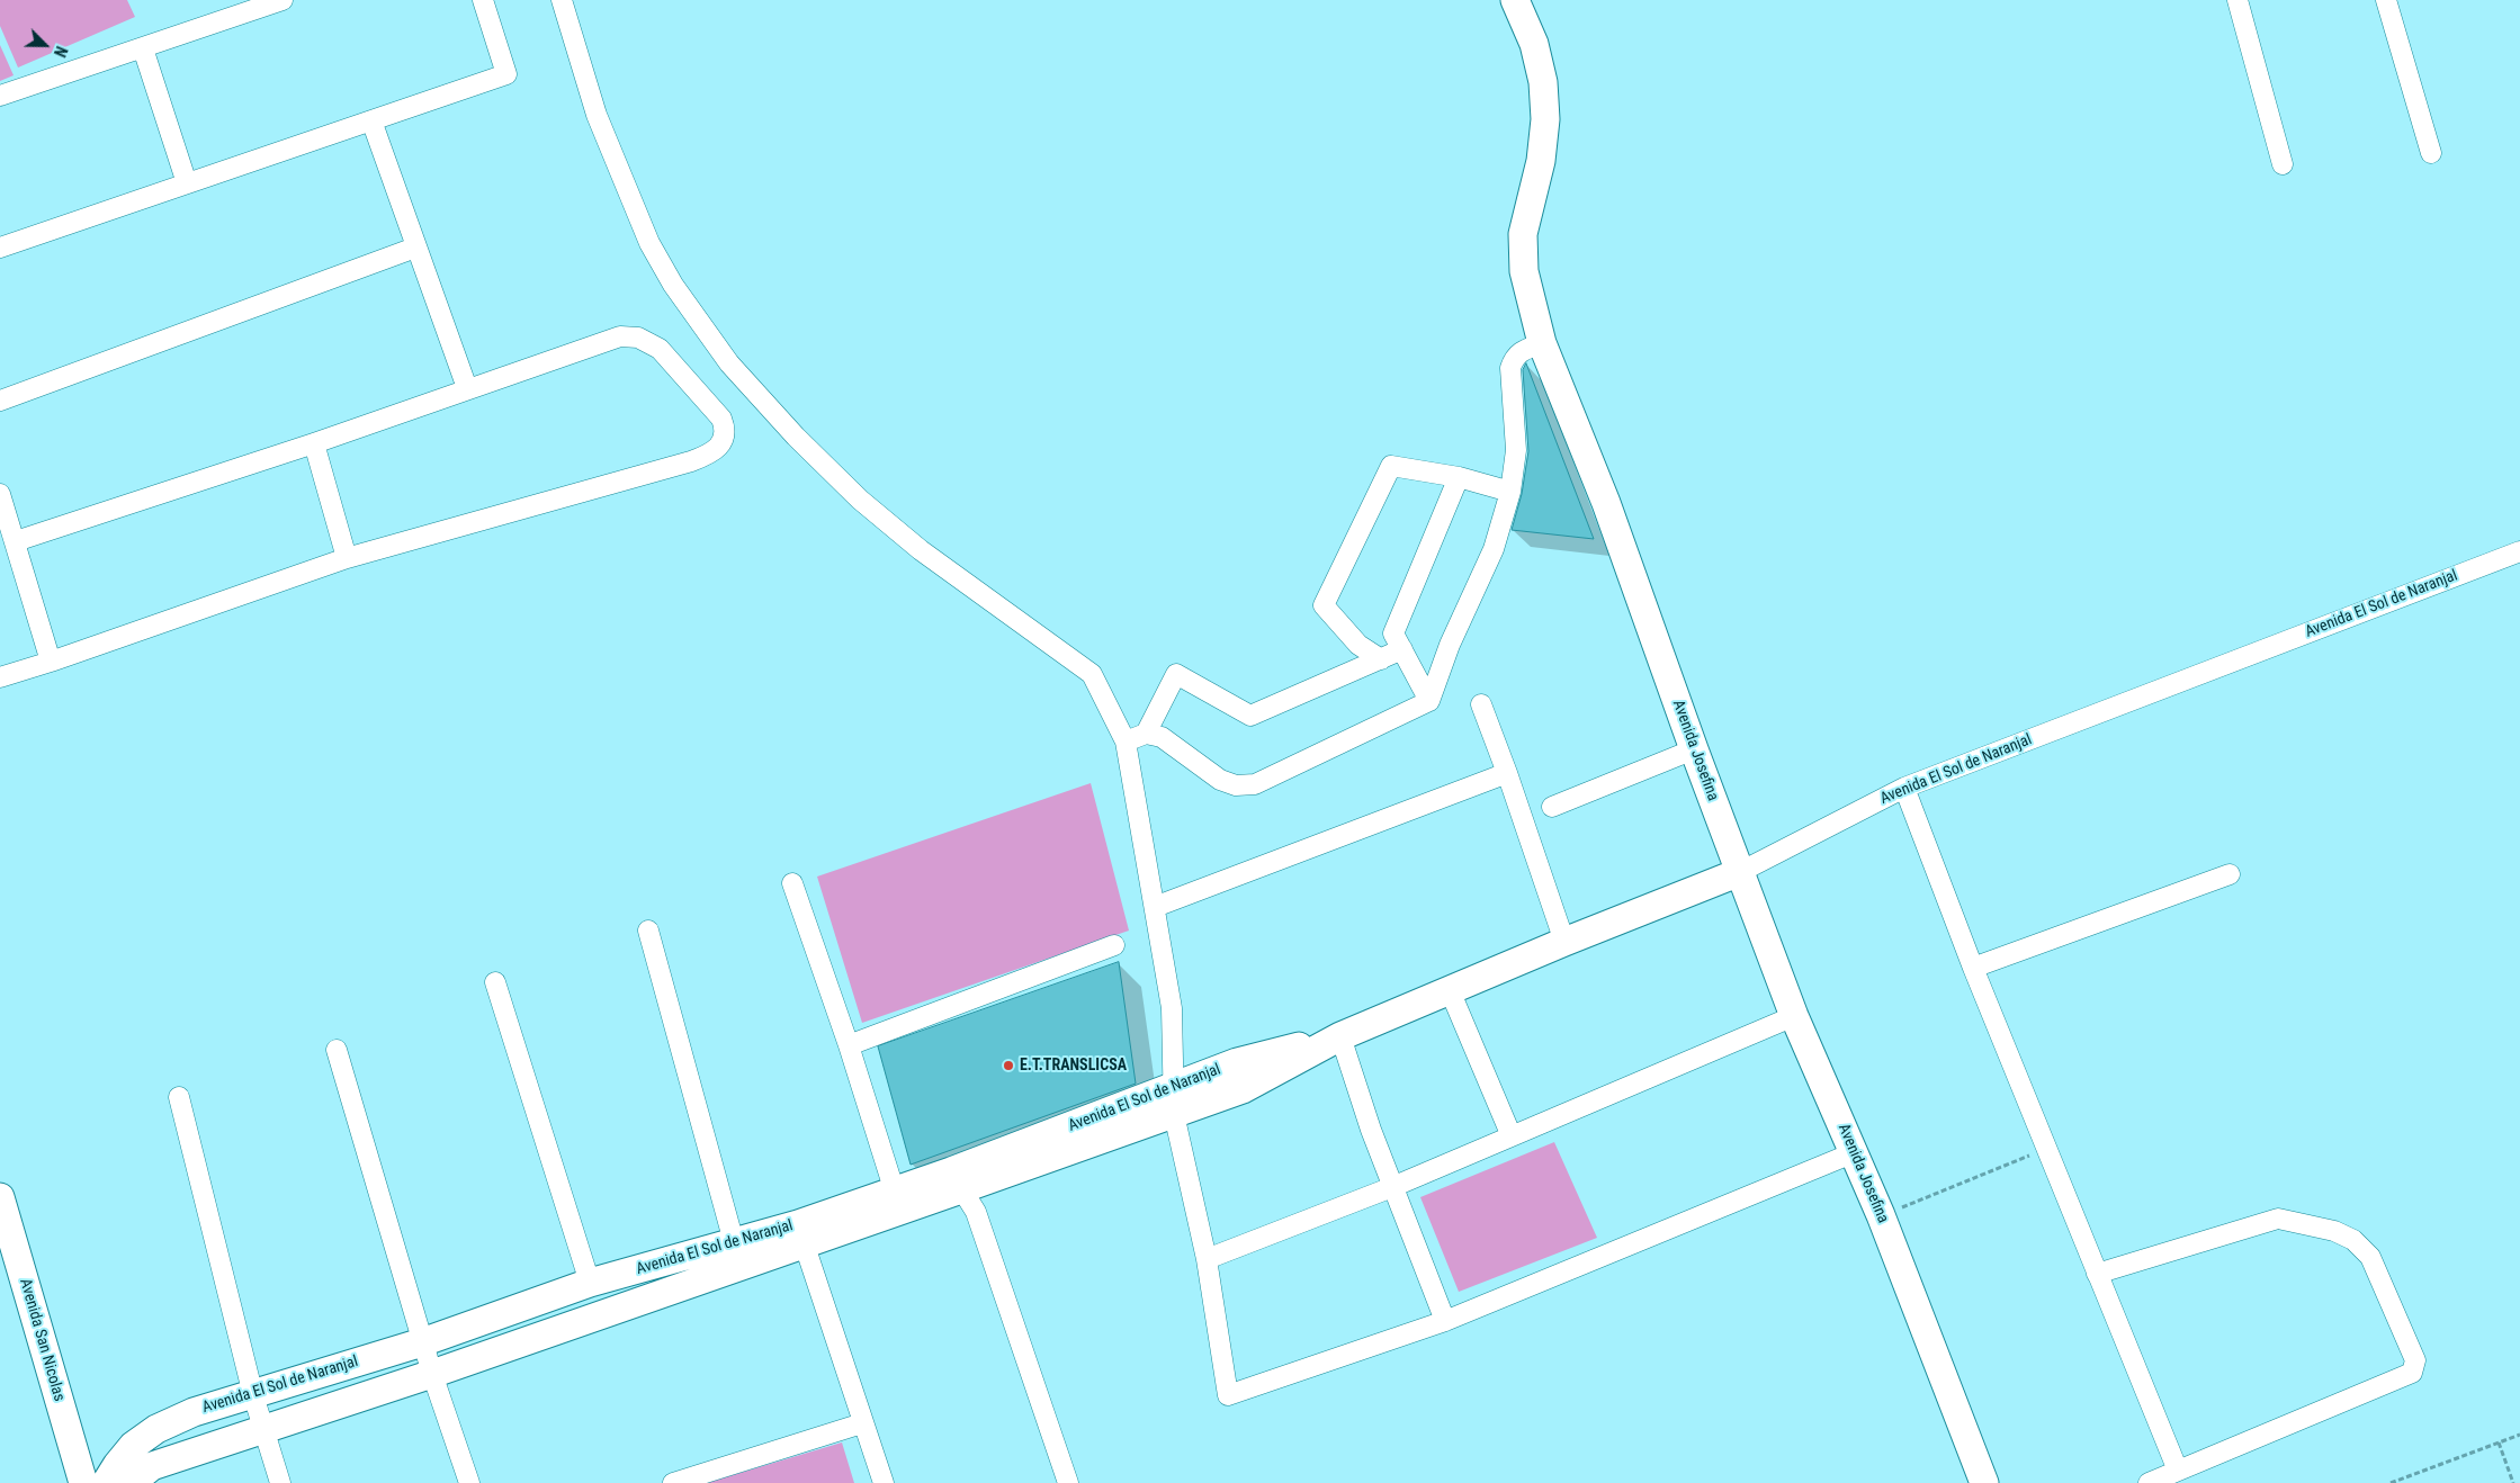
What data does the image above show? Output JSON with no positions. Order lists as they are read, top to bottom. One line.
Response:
{"streets":{"street":["Avenida El Sol de Naranjal","Avenida Josefina","Avenida San Nicolas"]},"crossings":[["Avenida El Sol de Naranjal","Avenida Josefina"]],"places":["E.T.TRANSLICSA"],"north":"bottom right"}
